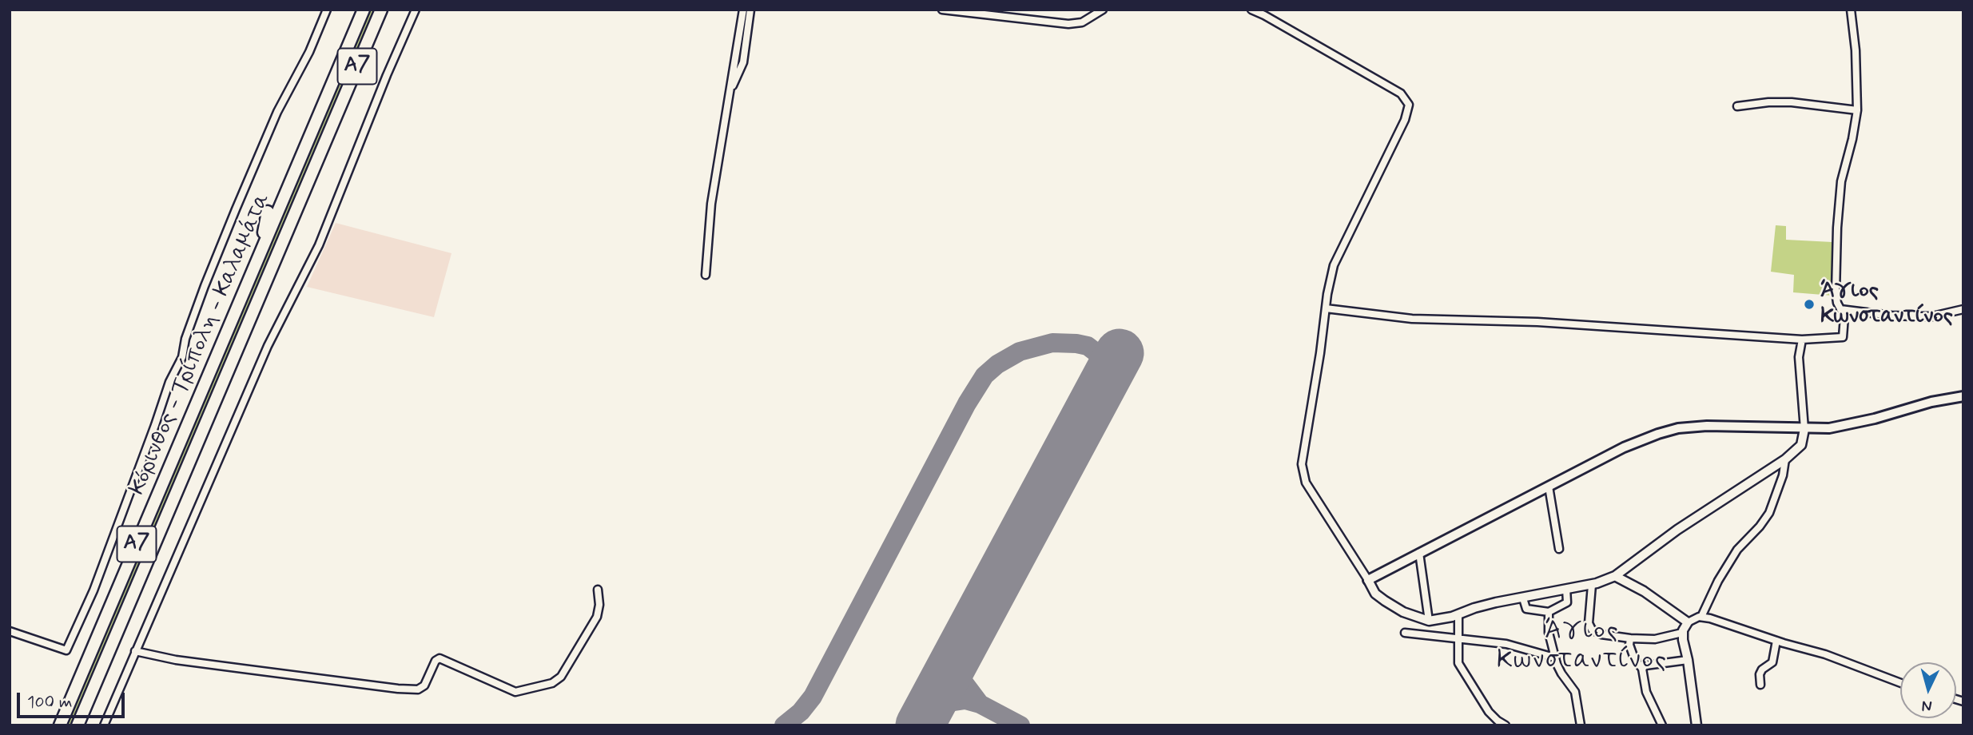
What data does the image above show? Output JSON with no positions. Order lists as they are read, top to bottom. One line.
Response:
{"streets":{"highway":["Α7","Κόρινθος - Τρίπολη - Καλαμάτα"]},"districts":["Άγιος Κωνσταντίνος"],"places":["Άγιος Κωνσταντίνος"],"scale_bar":"100 m","north":"bottom"}
